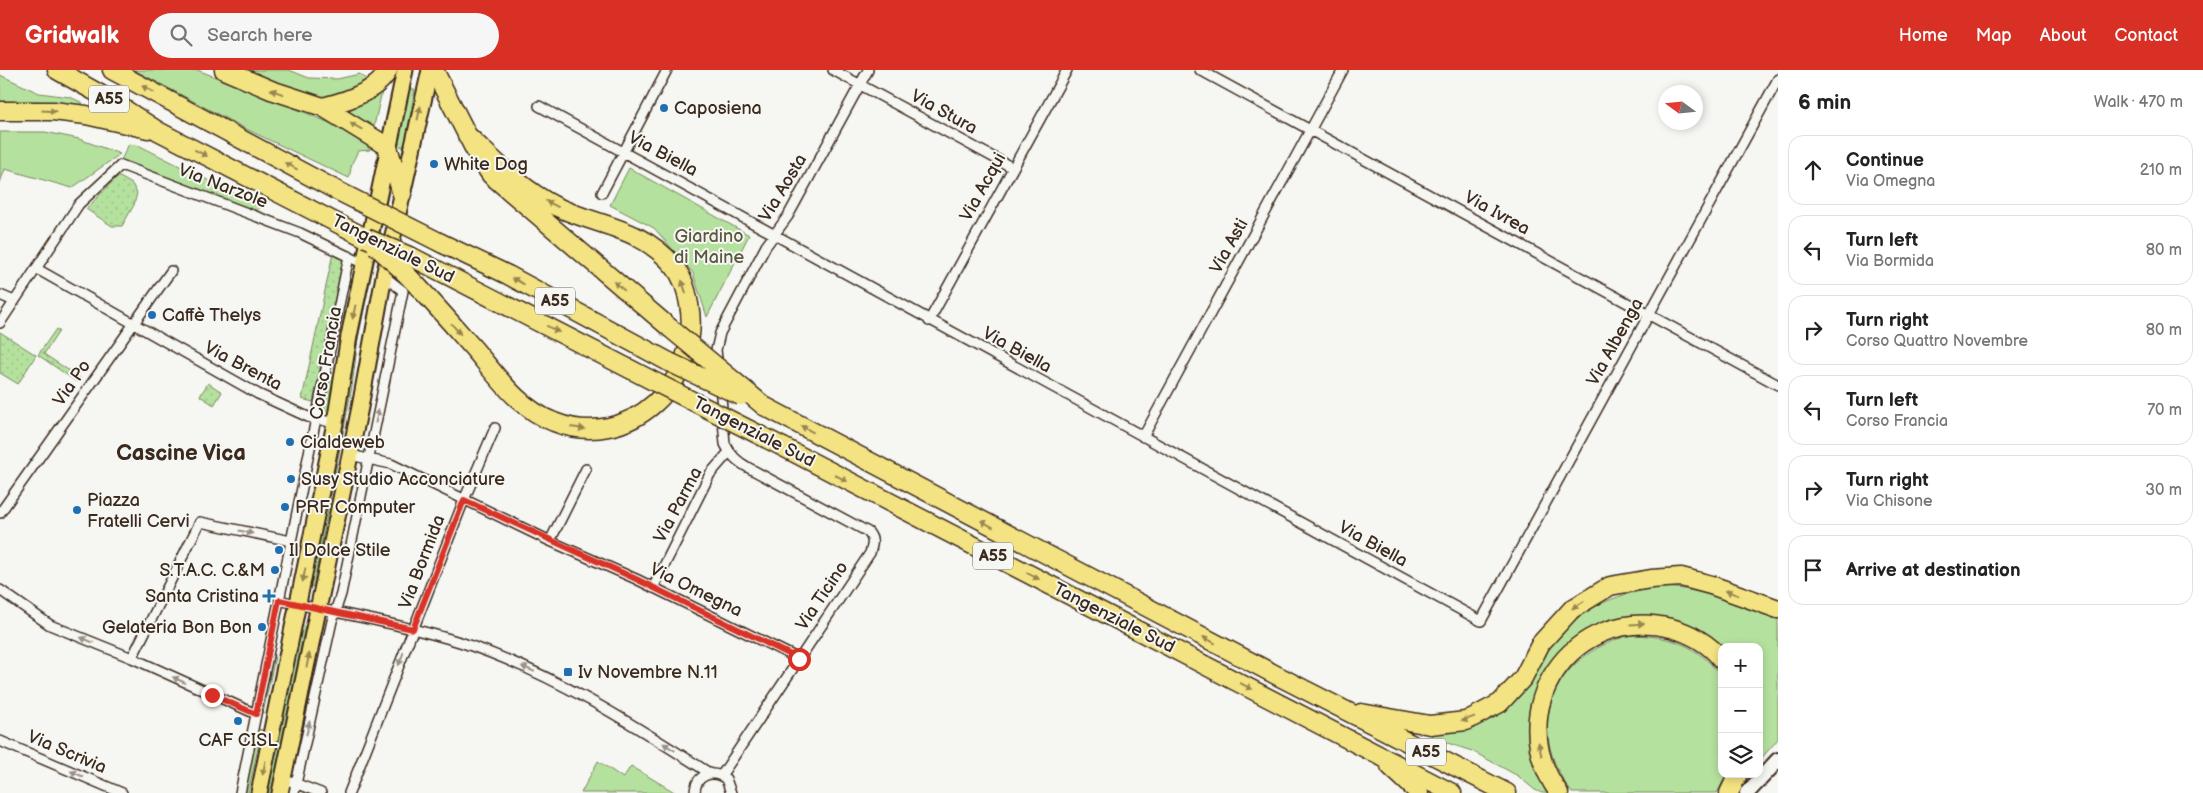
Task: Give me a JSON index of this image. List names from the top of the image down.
{
  "streets": {
    "highway": ["A55", "Tangenziale Sud"],
    "main road": ["Corso Francia"],
    "street": [
      "Via Stura",
      "Via Biella",
      "Via Narzole",
      "Via Acqui",
      "Via Aosta",
      "Via Ivrea",
      "Via Asti",
      "Via Albenga",
      "Via Brenta",
      "Via Po",
      "Via Parma",
      "Via Bormida",
      "Via Omegna",
      "Via Ticino",
      "Via Scrivia"
    ]
  },
  "crossings": [
    ["Via Stura", "Via Acqui"],
    ["Via Stura", "Via Aosta"],
    ["Via Biella", "Via Acqui"],
    ["Via Biella", "Via Aosta"],
    ["Via Biella", "Via Asti"],
    ["Via Biella", "Via Albenga"],
    ["Via Narzole", "Corso Francia"],
    ["Via Narzole", "Via Brenta"],
    ["Via Aosta", "Via Parma"],
    ["Via Aosta", "Via Ticino"],
    ["Via Ivrea", "Via Asti"],
    ["Via Ivrea", "Via Albenga"],
    ["Corso Francia", "Via Brenta"],
    ["Via Brenta", "Via Po"],
    ["Via Parma", "Via Omegna"],
    ["Via Parma", "Via Ticino"],
    ["Via Bormida", "Via Omegna"],
    ["Via Omegna", "Via Ticino"]
  ],
  "one_way": ["Via Scrivia"],
  "districts": ["Cascine Vica"],
  "parks": ["Giardino di Maine"],
  "places": {
    "other": [
      "Caposiena",
      "White Dog",
      "Caffè Thelys",
      "Cialdeweb",
      "Susy Studio Acconciature",
      "PRF Computer",
      "Piazza Fratelli Cervi",
      "Il Dolce Stile",
      "S.T.A.C. C.&M",
      "Gelateria Bon Bon",
      "CAF CISL"
    ],
    "health": ["Santa Cristina"],
    "transit": ["Iv Novembre N.11"]
  },
  "north": "left",
  "page": {
    "header": "Gridwalk",
    "search": "Search here",
    "nav": [
      "Home",
      "Map",
      "About",
      "Contact"
    ],
    "heading": ["6 min", "Walk · 470 m"],
    "list": [
      ["Continue", "Via Omegna", "210 m"],
      ["Turn left", "Via Bormida", "80 m"],
      ["Turn right", "Corso Quattro Novembre", "80 m"],
      ["Turn left", "Corso Francia", "70 m"],
      ["Turn right", "Via Chisone", "30 m"],
      "Arrive at destination"
    ],
    "map_buttons": ["+", "−"]
  }
}
